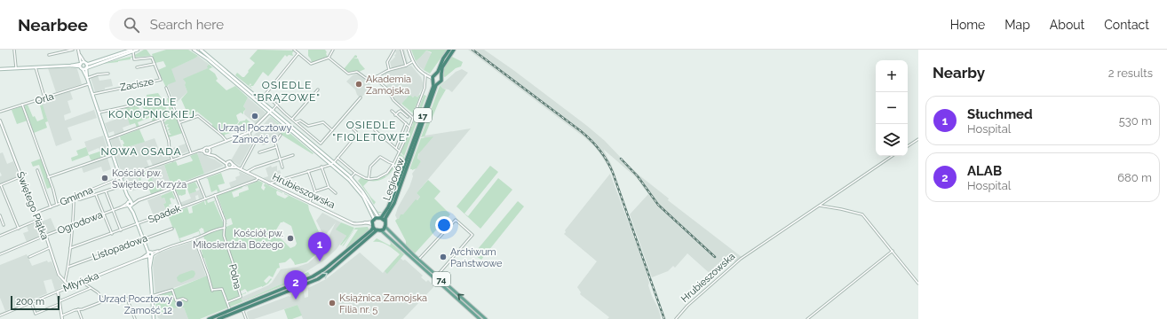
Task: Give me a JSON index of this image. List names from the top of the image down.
{
  "streets": {
    "highway": ["17", "Legionów"],
    "main road": ["74"],
    "street": [
      "Zacisze",
      "Orla",
      "Hrubieszowska",
      "Gminna",
      "Świętego Piątka",
      "Spadek",
      "Ogrodowa",
      "Listopadowa",
      "Polna",
      "Młyńska"
    ]
  },
  "crossings": [
    ["17", "Legionów"],
    ["17", "Hrubieszowska"],
    ["17", "74"],
    ["Legionów", "Hrubieszowska"],
    ["Hrubieszowska", "Spadek"],
    ["Hrubieszowska", "Ogrodowa"],
    ["Gminna", "Świętego Piątka"],
    ["Świętego Piątka", "Ogrodowa"],
    ["Świętego Piątka", "Młyńska"],
    ["Spadek", "Polna"],
    ["Polna", "Młyńska"]
  ],
  "districts": [
    "OSIEDLE \"BRĄZOWE\"",
    "OSIEDLE KONOPNICKIEJ",
    "OSIEDLE \"FIOLETOWE\"",
    "NOWA OSADA"
  ],
  "places": [
    "Akademia Zamojska",
    "Urząd Pocztowy Zamość 6",
    "Kościół pw. Świętego Krzyża",
    "Kościół pw. Miłosierdzia Bożego",
    "Archiwum Państwowe",
    "Książnica Zamojska Filia nr. 5",
    "Urząd Pocztowy Zamość 12"
  ],
  "scale_bar": "200 m",
  "page": {
    "header": "Nearbee",
    "search": "Search here",
    "nav": [
      "Home",
      "Map",
      "About",
      "Contact"
    ],
    "heading": ["Nearby", "2 results"],
    "map_buttons": ["+", "−"],
    "list": [
      {
        "mark": "1",
        "name": "Słuchmed",
        "note": "Hospital",
        "value": "530 m"
      },
      {
        "mark": "2",
        "name": "ALAB",
        "note": "Hospital",
        "value": "680 m"
      }
    ],
    "pins": ["1", "2"],
    "scale": "200 m"
  }
}
